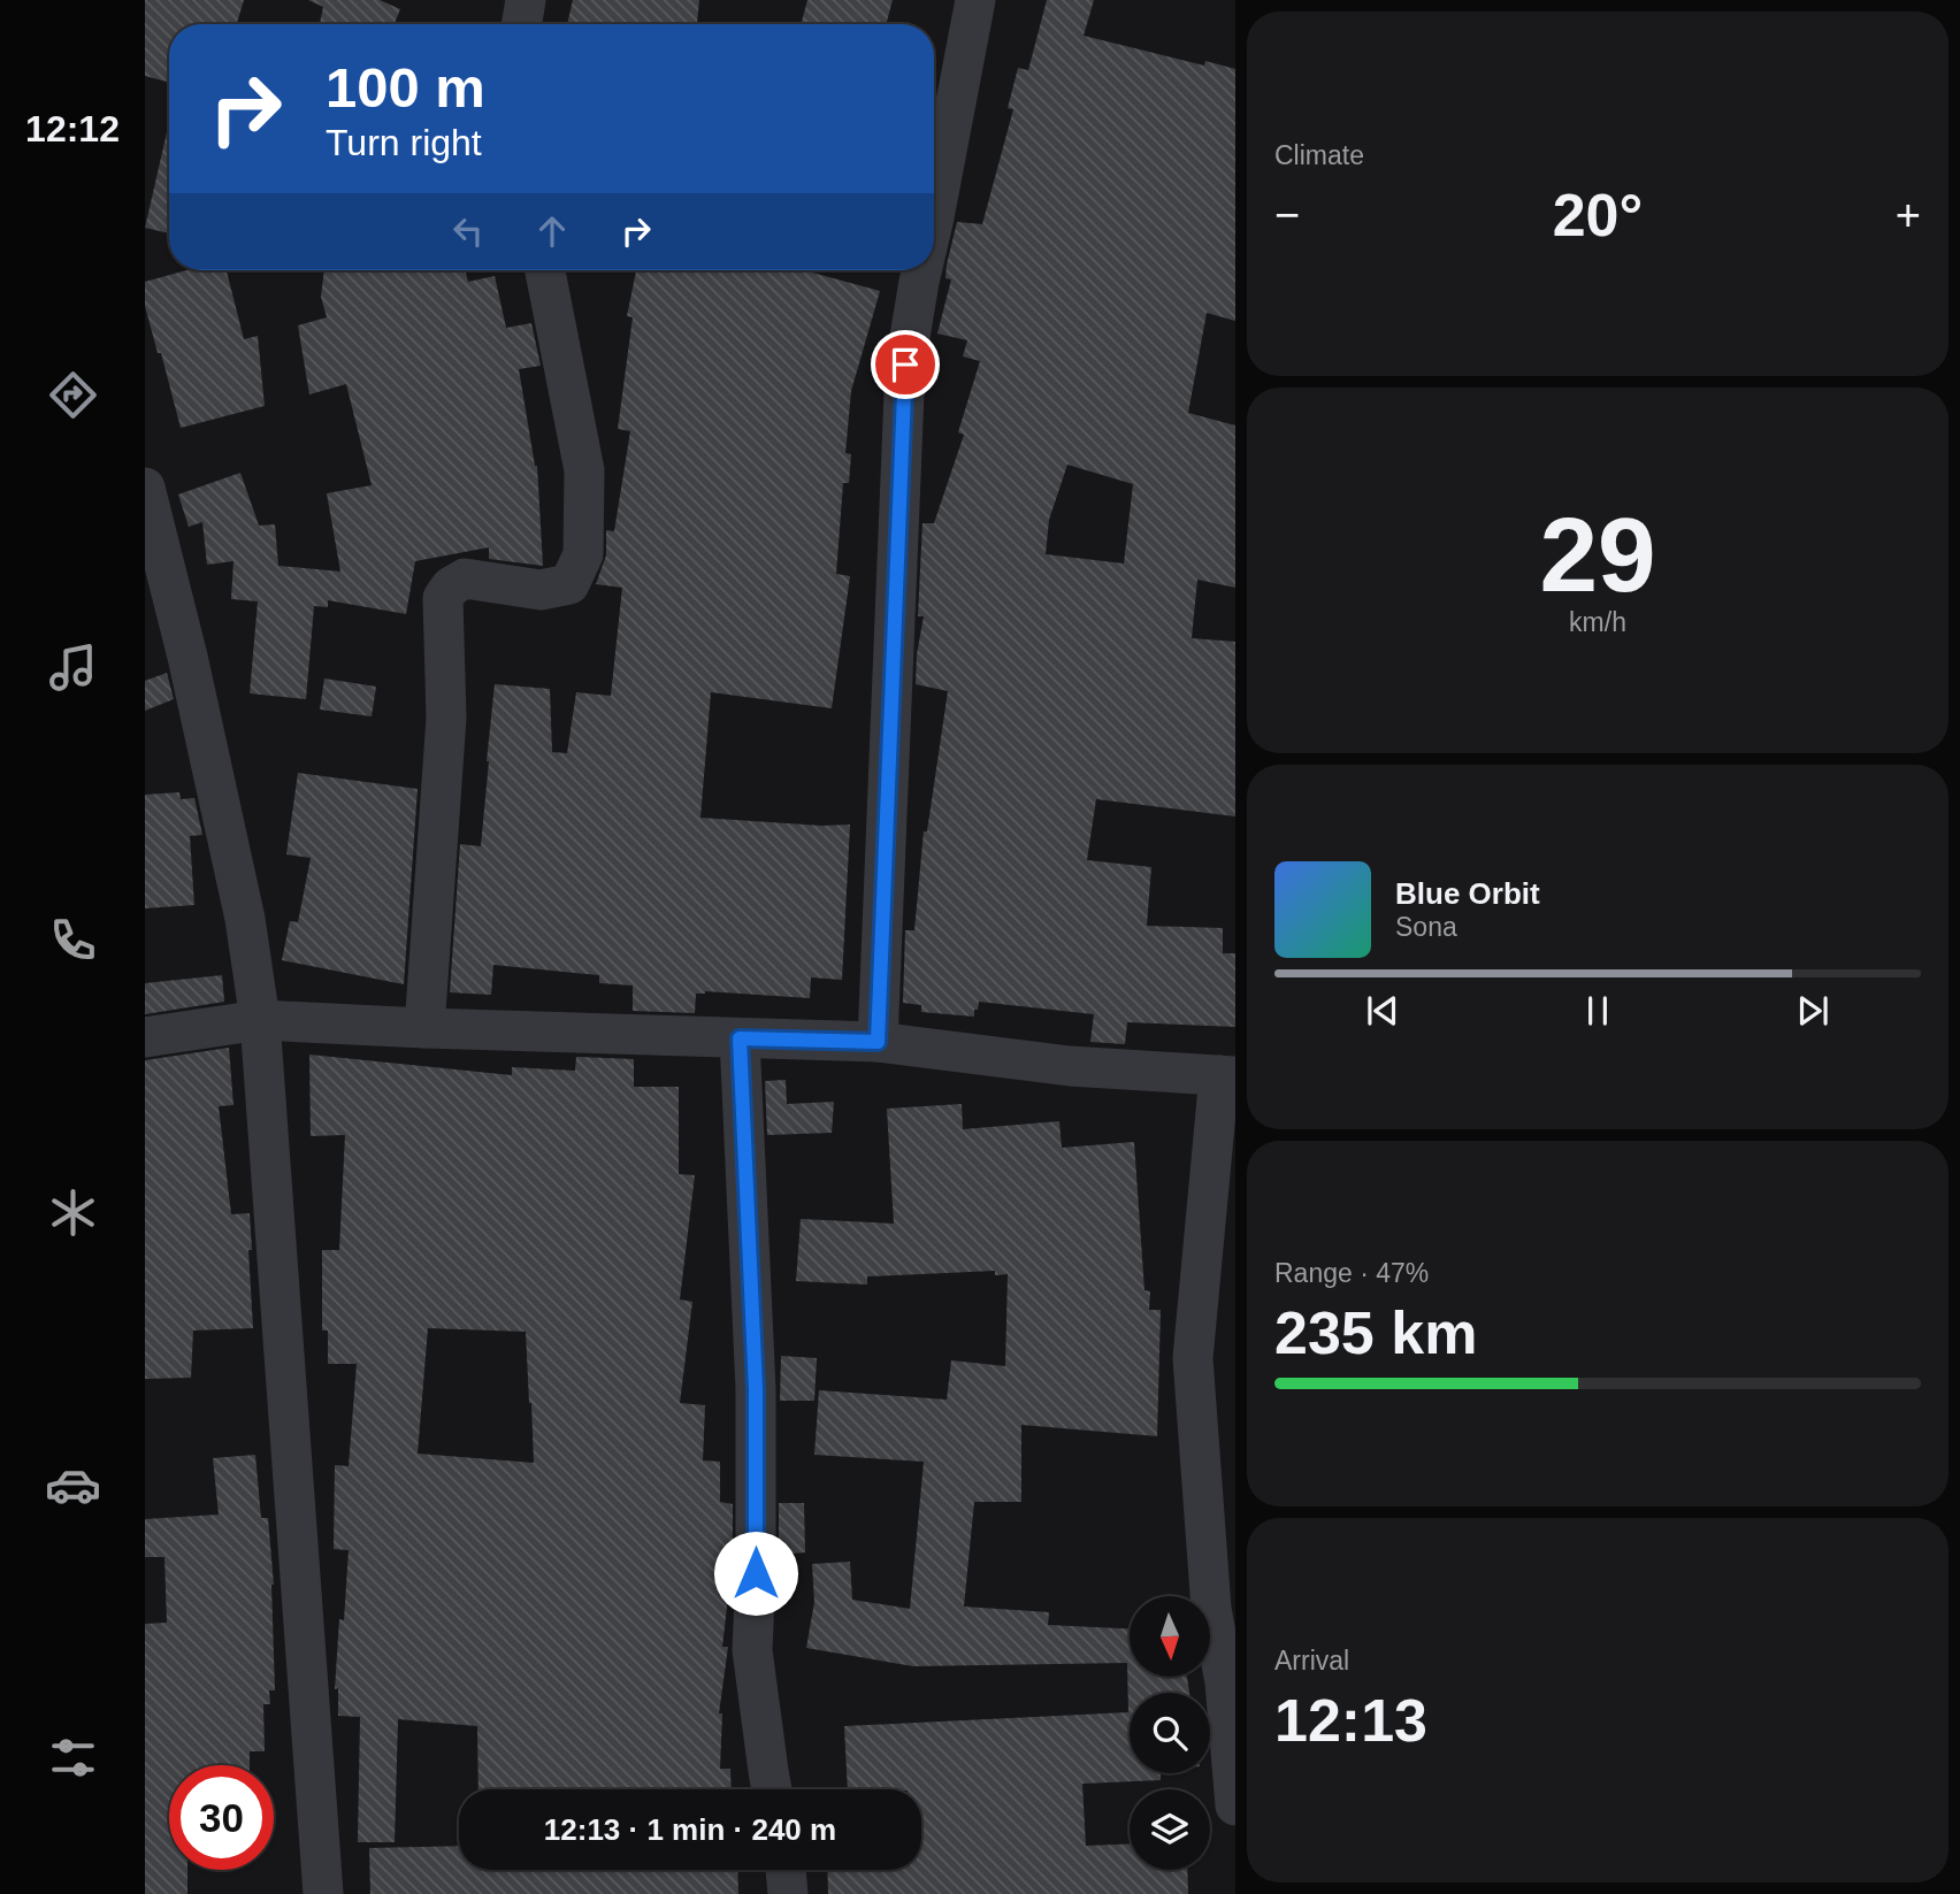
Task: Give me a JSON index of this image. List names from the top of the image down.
{
  "north": "bottom",
  "page": {
    "tabs": "12:12",
    "tile": [
      "Climate",
      ["29", "km/h"],
      ["Range · 47%", "235 km"],
      ["Arrival", "12:13"]
    ],
    "turn": ["100 m", "Turn right"],
    "heat": ["−", "20°", "+"],
    "song": ["Blue Orbit", "Sona"],
    "limit": "30",
    "trip": "12:13 · 1 min · 240 m"
  }
}
